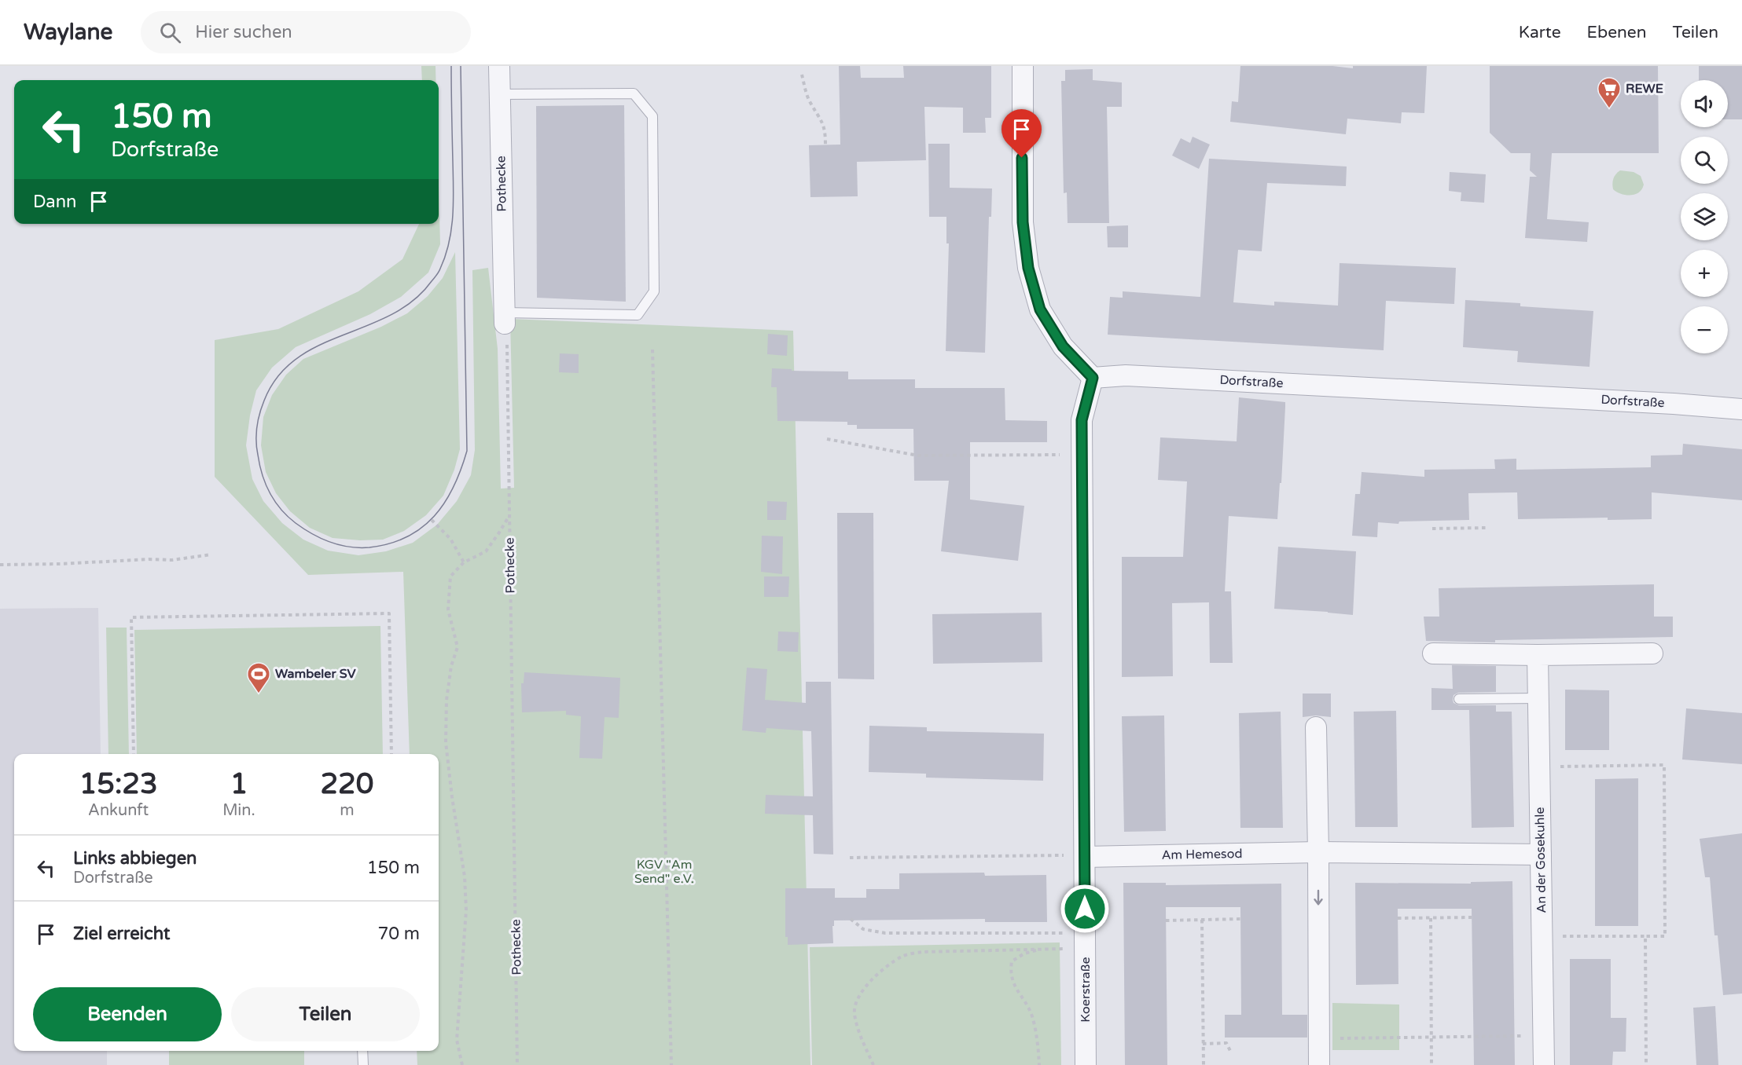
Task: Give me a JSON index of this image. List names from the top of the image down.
{
  "streets": {
    "street": [
      "Pothecke",
      "Dorfstraße",
      "Am Hemesod",
      "An der Gosekuhle",
      "Koerstraße"
    ]
  },
  "crossings": [
    ["Dorfstraße", "Koerstraße"],
    ["Am Hemesod", "An der Gosekuhle"],
    ["Am Hemesod", "Koerstraße"]
  ],
  "parks": ["KGV \"Am Send\" e.V."],
  "places": {
    "supermarket": ["REWE"],
    "sports": ["Wambeler SV"]
  },
  "page": {
    "header": "Waylane",
    "search": "Hier suchen",
    "nav": ["Karte", "Ebenen", "Teilen"],
    "map_buttons": ["+", "−"],
    "turn": ["150 m", "Dorfstraße"],
    "then": "Dann",
    "eta": [
      "15:23",
      "Ankunft",
      "1",
      "Min.",
      "220",
      "m"
    ],
    "list": [
      {
        "name": "Links abbiegen",
        "note": "Dorfstraße",
        "value": "150 m"
      },
      {
        "name": "Ziel erreicht",
        "value": "70 m"
      }
    ],
    "buttons": ["Beenden", "Teilen"]
  }
}
